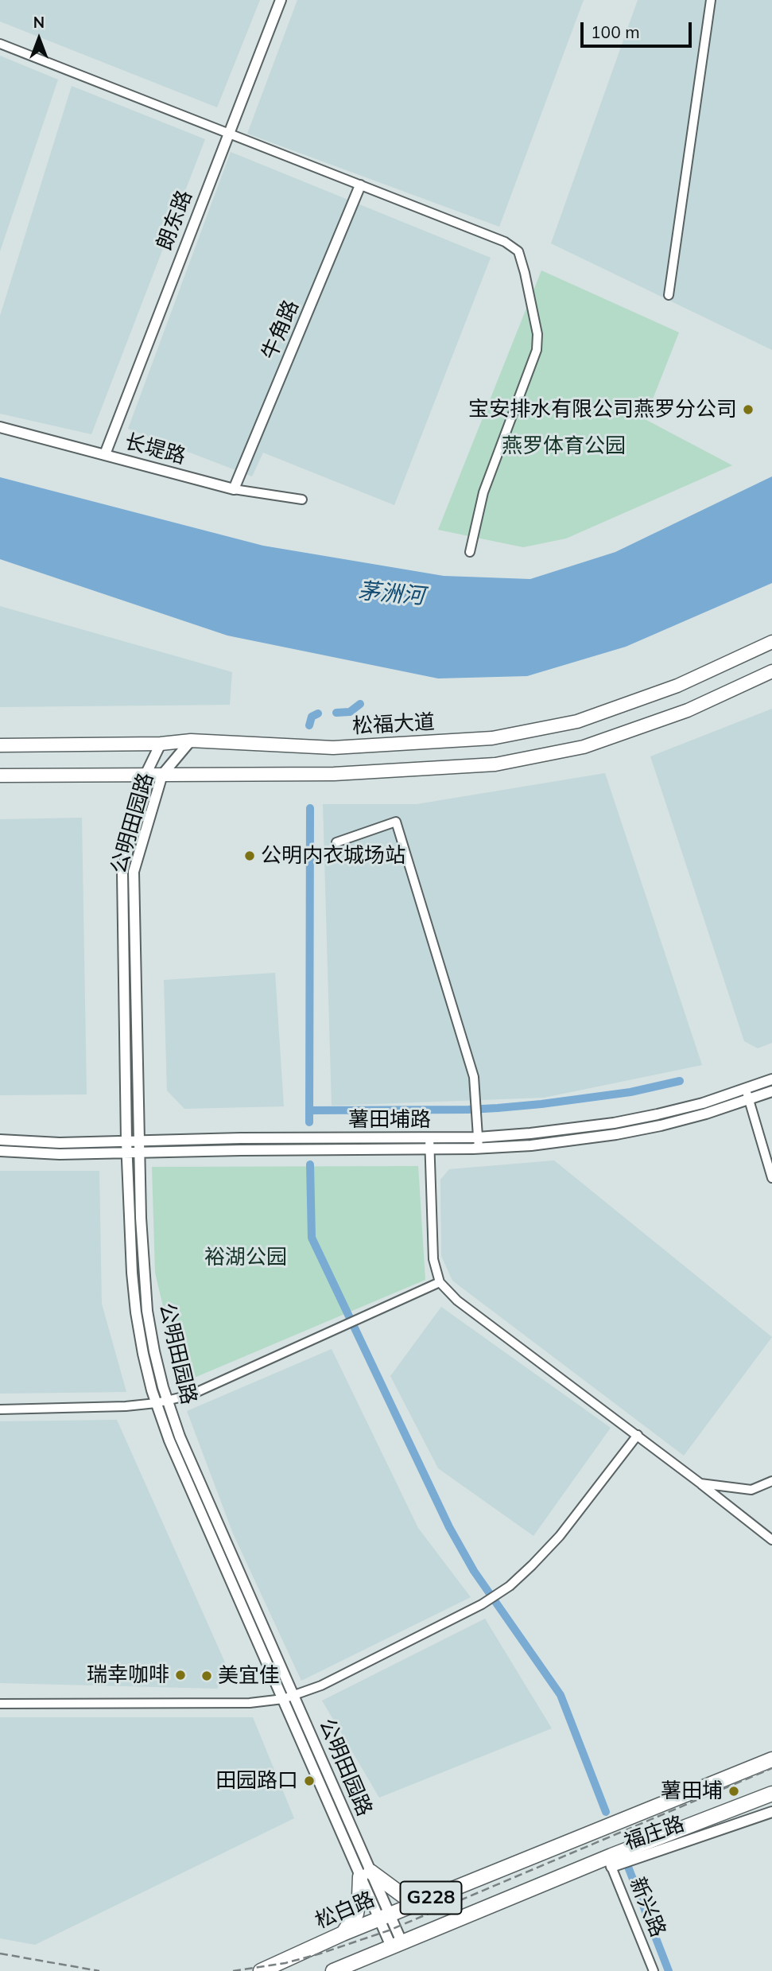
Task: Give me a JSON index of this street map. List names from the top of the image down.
{
  "streets": {
    "highway": ["G228", "松白路"],
    "main road": ["松福大道"],
    "street": [
      "朗东路",
      "牛角路",
      "长堤路",
      "公明田园路",
      "薯田埔路",
      "福庄路",
      "新兴路"
    ]
  },
  "crossings": [
    ["朗东路", "长堤路"],
    ["牛角路", "长堤路"],
    ["松福大道", "公明田园路"],
    ["公明田园路", "薯田埔路"],
    ["公明田园路", "G228"],
    ["公明田园路", "松白路"],
    ["福庄路", "G228"],
    ["福庄路", "新兴路"],
    ["G228", "新兴路"]
  ],
  "water": ["茅洲河"],
  "parks": ["燕罗体育公园", "裕湖公园"],
  "places": [
    "宝安排水有限公司燕罗分公司",
    "公明内衣城场站",
    "瑞幸咖啡",
    "美宜佳",
    "田园路口",
    "薯田埔"
  ],
  "scale_bar": "100 m",
  "north": "top"
}
